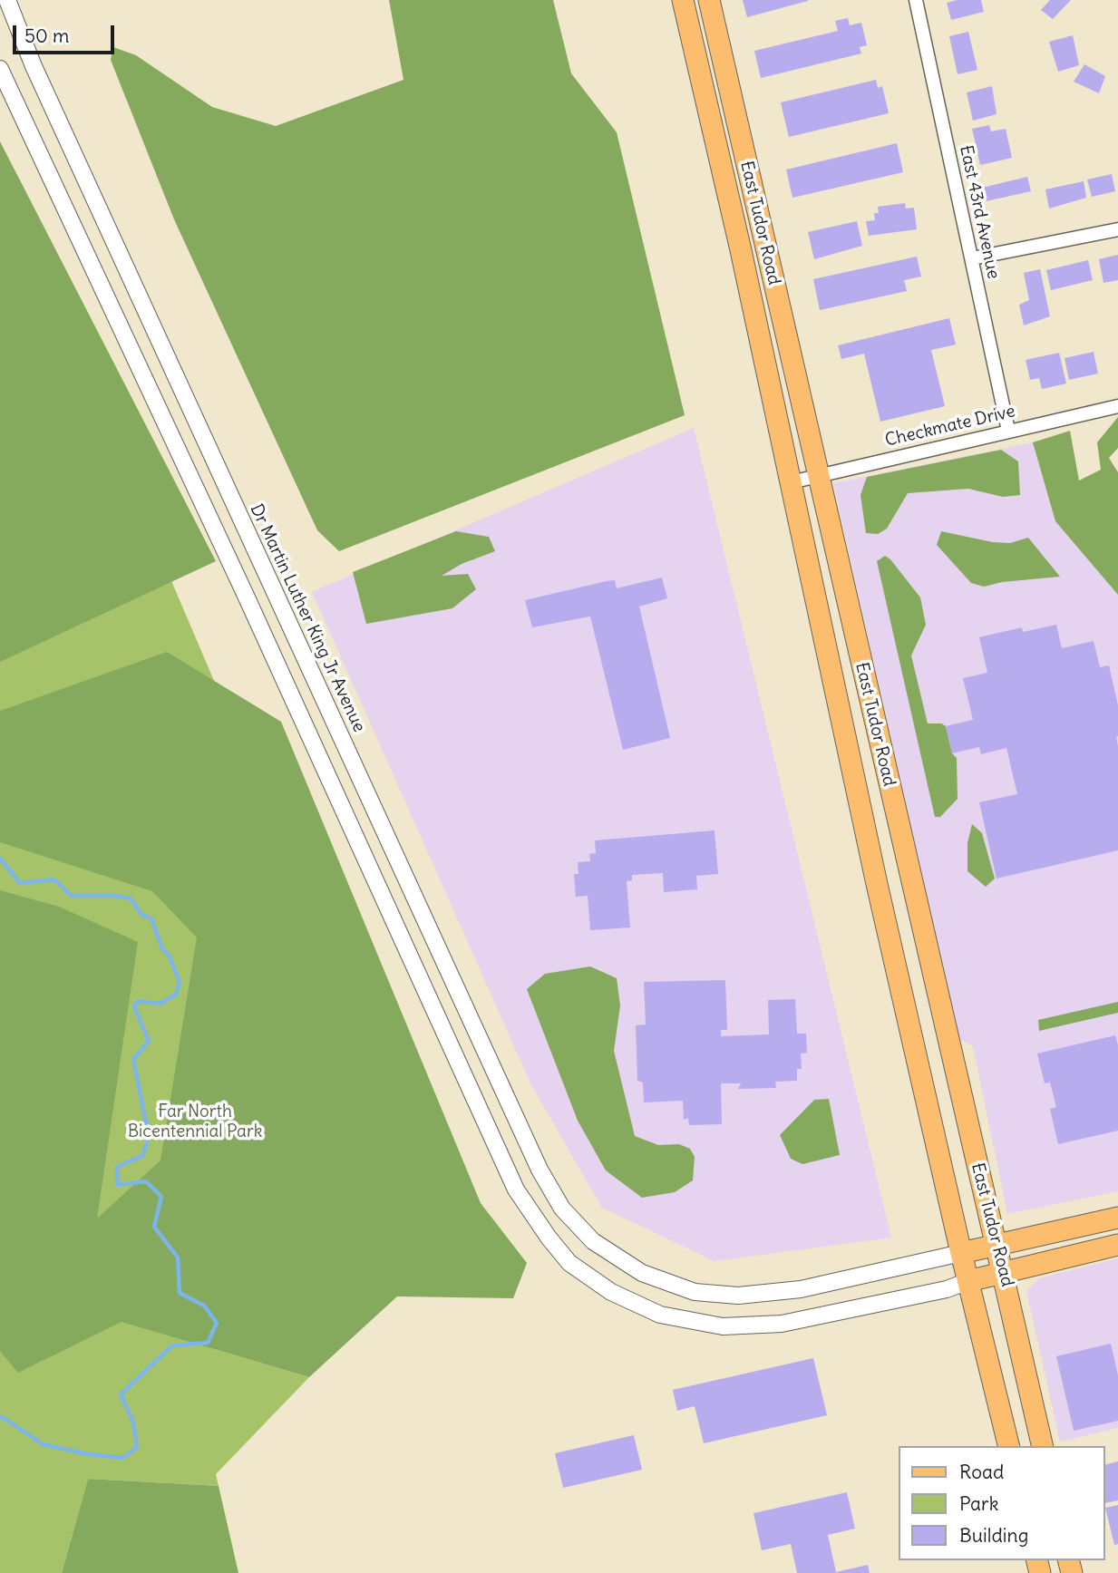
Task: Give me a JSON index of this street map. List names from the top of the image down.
{
  "streets": {
    "main road": ["East Tudor Road"],
    "street": ["East 43rd Avenue", "Checkmate Drive", "Dr Martin Luther King Jr Avenue"]
  },
  "crossings": [
    ["East 43rd Avenue", "Checkmate Drive"],
    ["East Tudor Road", "Checkmate Drive"],
    ["East Tudor Road", "Dr Martin Luther King Jr Avenue"]
  ],
  "parks": ["Far North Bicentennial Park"],
  "legend": ["Road", "Park", "Building"],
  "scale_bar": "50 m"
}
